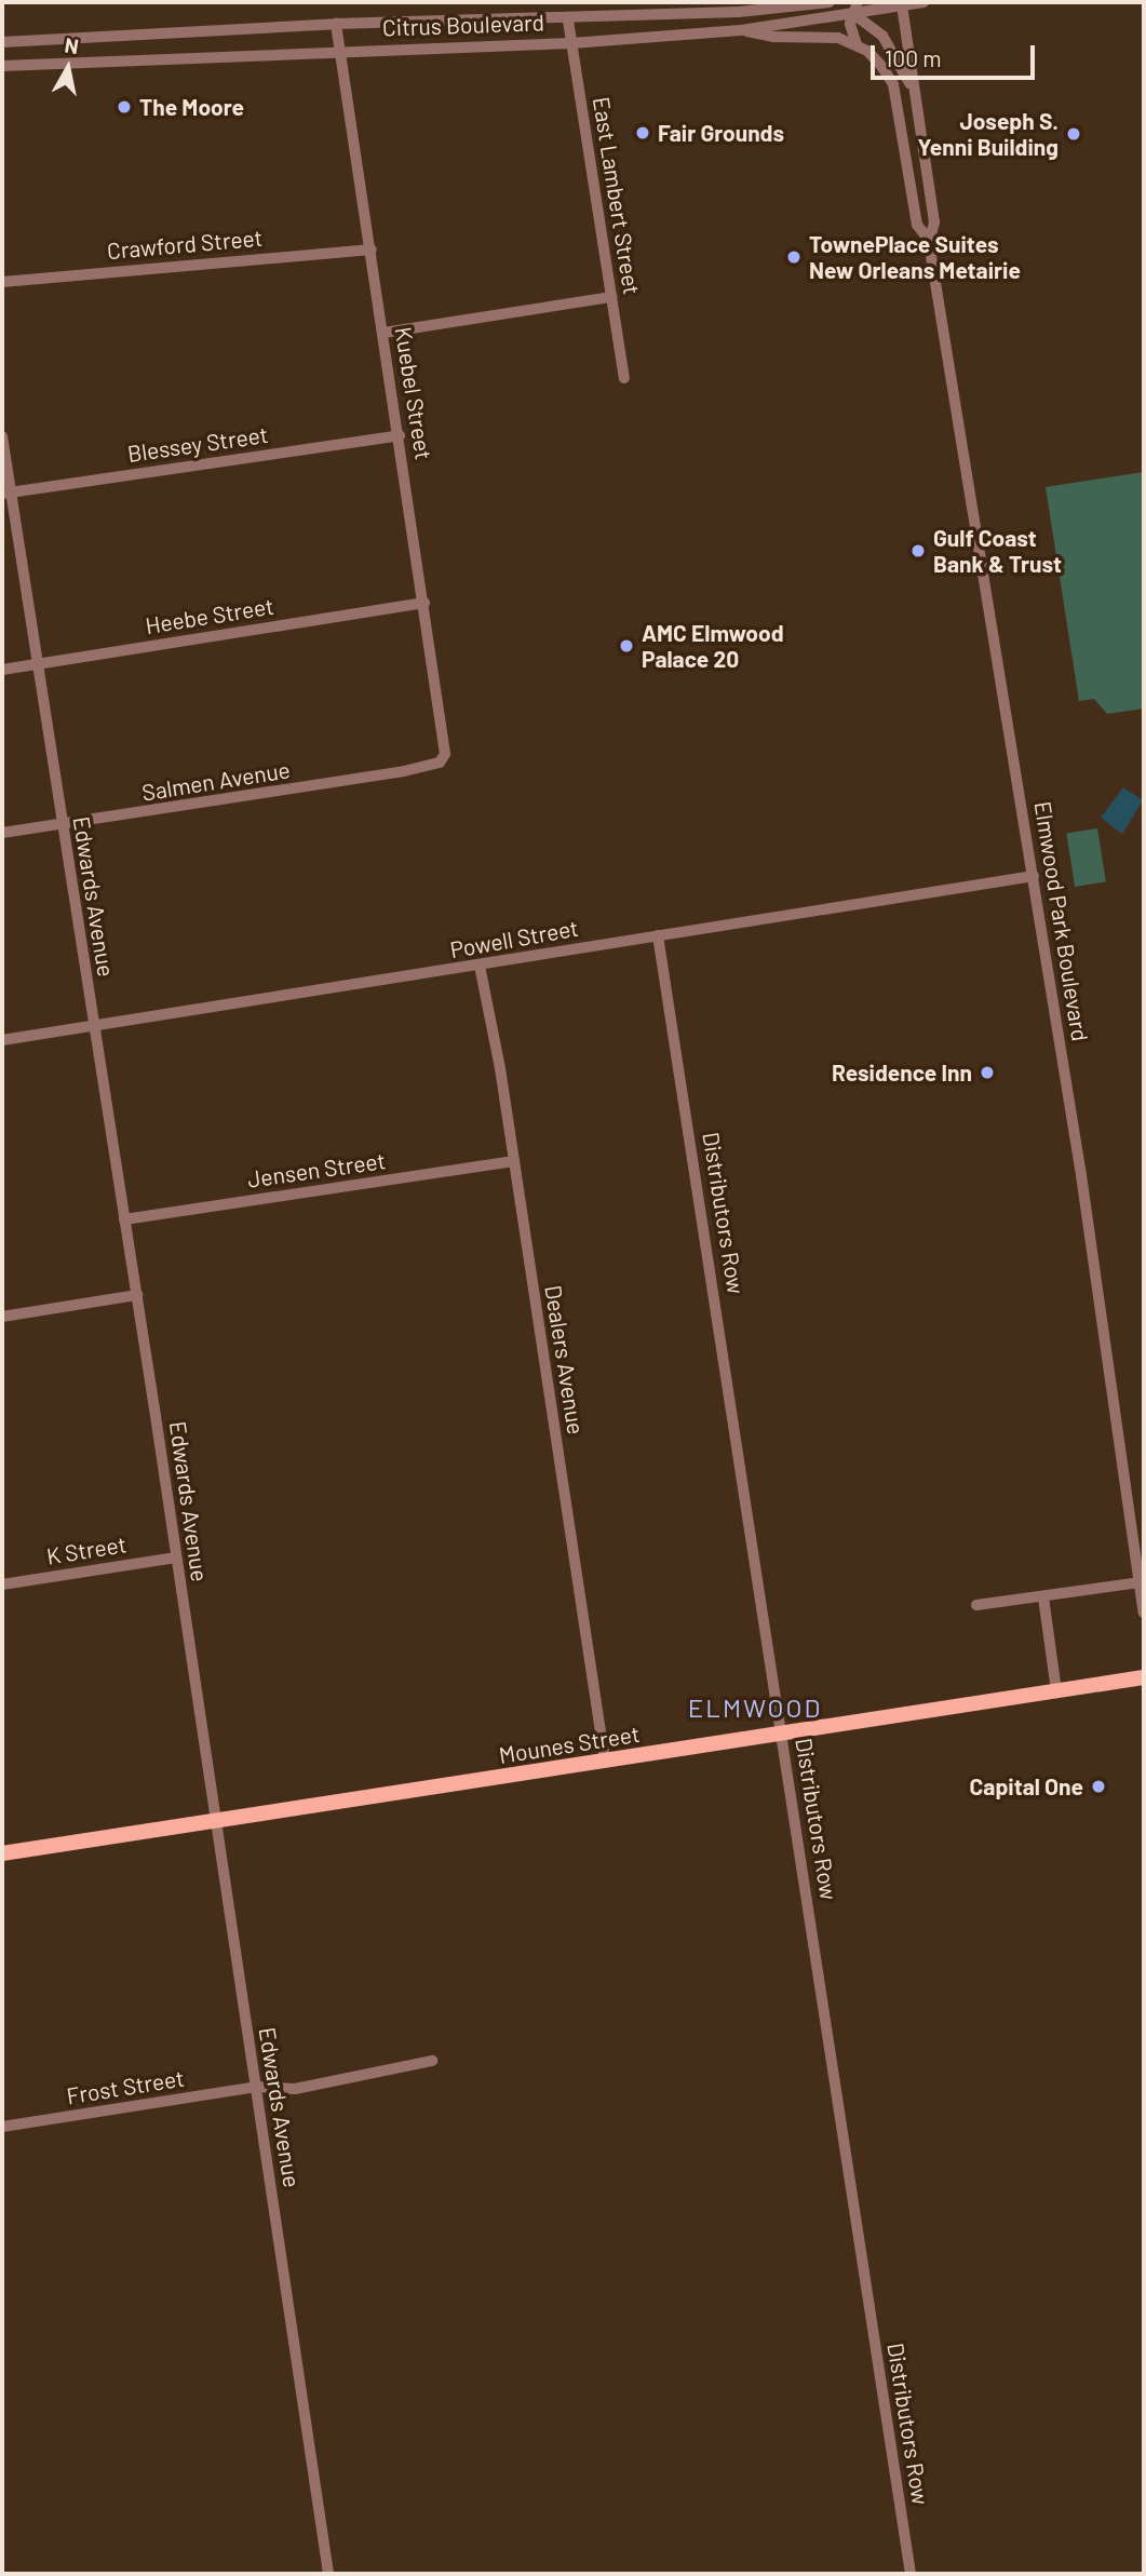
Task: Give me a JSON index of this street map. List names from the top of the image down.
{
  "streets": {
    "main road": ["Mounes Street"],
    "street": [
      "Citrus Boulevard",
      "East Lambert Street",
      "Crawford Street",
      "Kuebel Street",
      "Blessey Street",
      "Heebe Street",
      "Salmen Avenue",
      "Edwards Avenue",
      "Elmwood Park Boulevard",
      "Powell Street",
      "Jensen Street",
      "Distributors Row",
      "Dealers Avenue",
      "K Street",
      "Frost Street"
    ]
  },
  "crossings": [
    ["Citrus Boulevard", "East Lambert Street"],
    ["Citrus Boulevard", "Kuebel Street"],
    ["Citrus Boulevard", "Elmwood Park Boulevard"],
    ["Crawford Street", "Kuebel Street"],
    ["Kuebel Street", "Blessey Street"],
    ["Kuebel Street", "Heebe Street"],
    ["Kuebel Street", "Salmen Avenue"],
    ["Blessey Street", "Edwards Avenue"],
    ["Heebe Street", "Edwards Avenue"],
    ["Salmen Avenue", "Edwards Avenue"],
    ["Edwards Avenue", "Powell Street"],
    ["Edwards Avenue", "Jensen Street"],
    ["Edwards Avenue", "K Street"],
    ["Edwards Avenue", "Mounes Street"],
    ["Edwards Avenue", "Frost Street"],
    ["Elmwood Park Boulevard", "Powell Street"],
    ["Powell Street", "Distributors Row"],
    ["Powell Street", "Dealers Avenue"],
    ["Jensen Street", "Dealers Avenue"],
    ["Distributors Row", "Mounes Street"],
    ["Dealers Avenue", "Mounes Street"]
  ],
  "districts": ["ELMWOOD"],
  "places": [
    "The Moore",
    "Fair Grounds",
    "Joseph S. Yenni Building",
    "TownePlace Suites New Orleans Metairie",
    "Gulf Coast Bank & Trust",
    "AMC Elmwood Palace 20",
    "Residence Inn",
    "Capital One"
  ],
  "scale_bar": "100 m",
  "north": "top"
}
